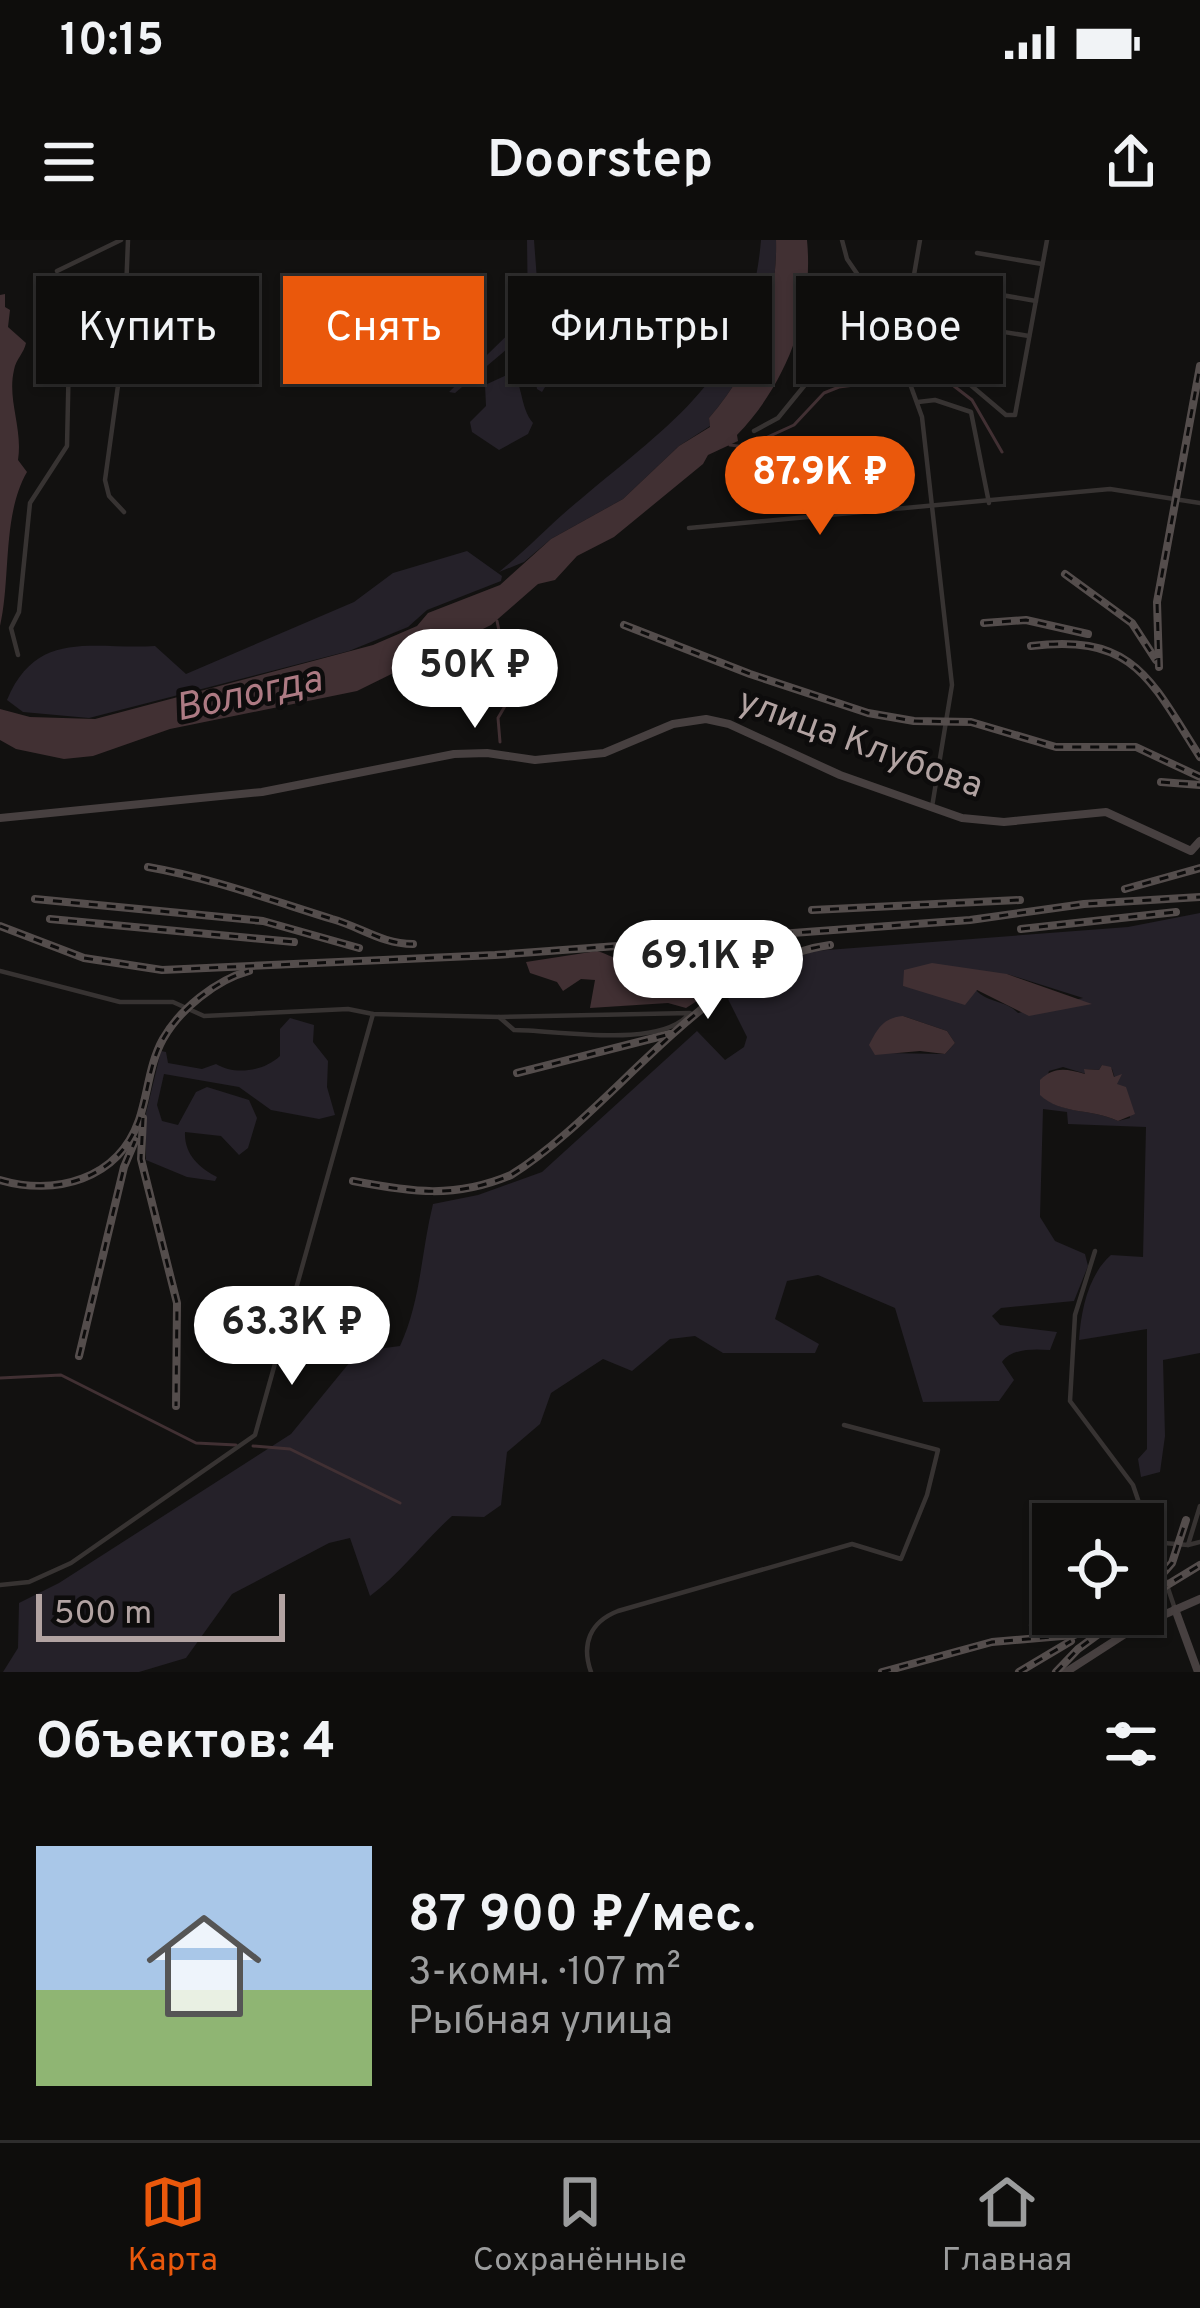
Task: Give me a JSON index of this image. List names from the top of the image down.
{
  "streets": {
    "main road": ["улица Клубова"]
  },
  "water": ["Вологда"],
  "scale_bar": "500 m",
  "page": {
    "status": "10:15",
    "header": "Doorstep",
    "chip": [
      "Купить",
      "Снять",
      "Фильтры",
      "Новое"
    ],
    "price": [
      "87.9K ₽",
      "50K ₽",
      "69.1K ₽",
      "63.3K ₽"
    ],
    "scale": "500 m",
    "heading": "Объектов: 4",
    "list": [
      {
        "name": "87 900 ₽/мес.",
        "note": "3-комн. · 107 m² · Рыбная улица"
      }
    ],
    "tabs": ["Карта", "Сохранённые", "Главная"]
  }
}
